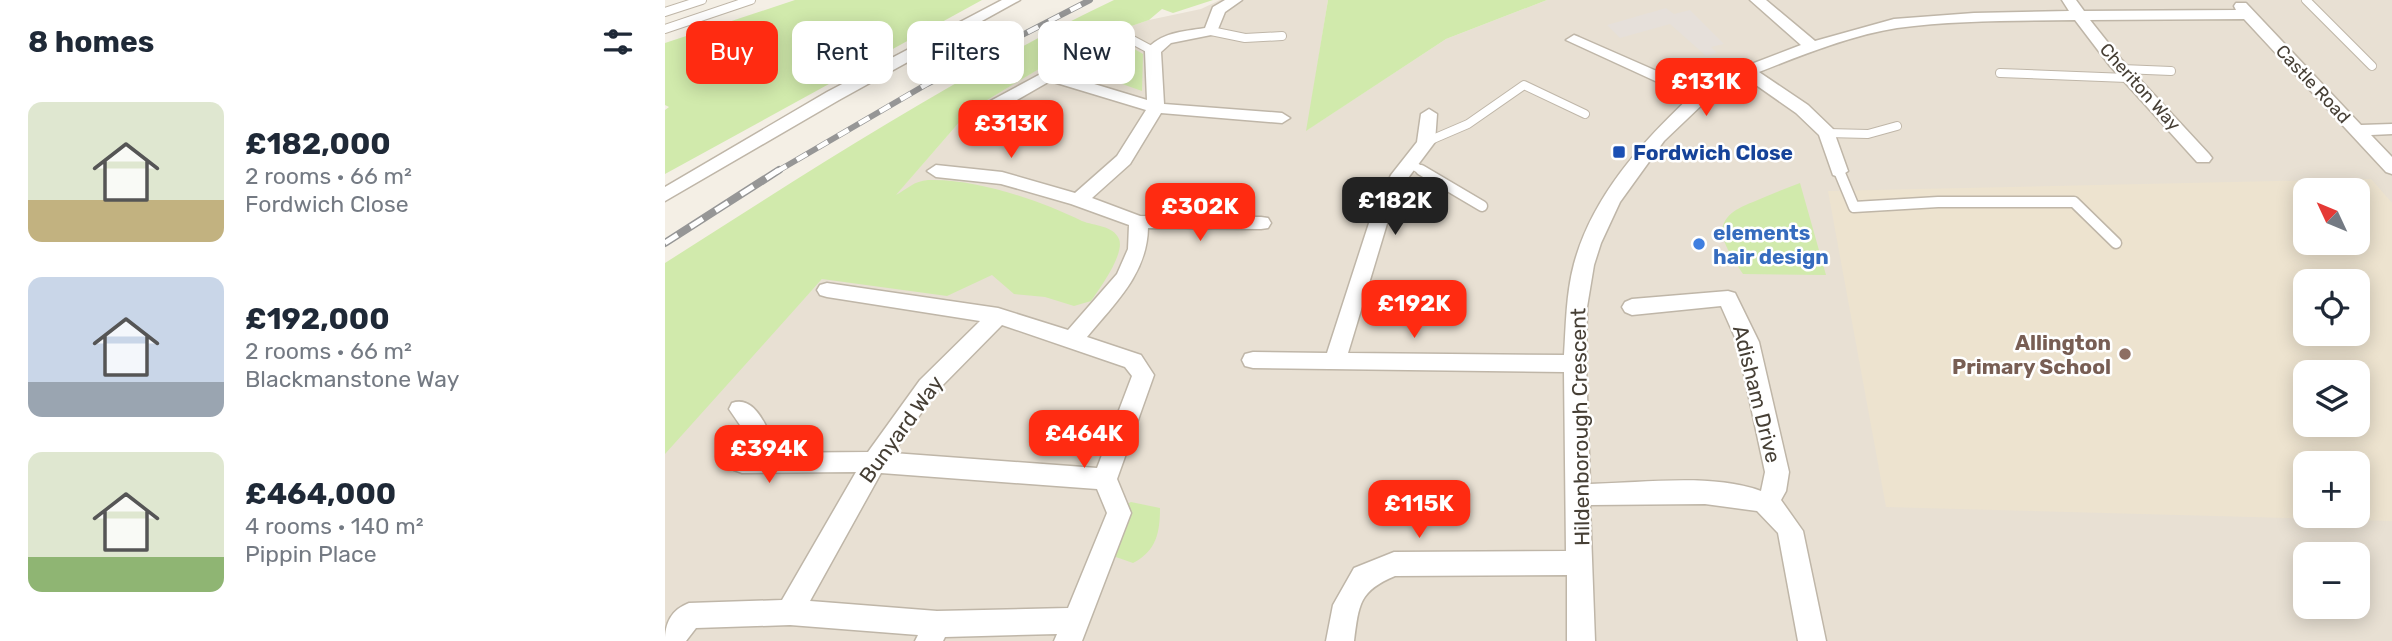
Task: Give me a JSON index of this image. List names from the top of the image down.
{
  "streets": {
    "street": [
      "Castle Road",
      "Cheriton Way",
      "Adisham Drive",
      "Hildenborough Crescent",
      "Bunyard Way"
    ]
  },
  "crossings": [
    ["Castle Road", "Hildenborough Crescent"],
    ["Cheriton Way", "Hildenborough Crescent"]
  ],
  "places": {
    "transit": ["Fordwich Close"],
    "other": ["elements hair design", "Allington Primary School"]
  },
  "north": "top left",
  "page": {
    "heading": "8 homes",
    "chip": [
      "Buy",
      "Rent",
      "Filters",
      "New"
    ],
    "price": [
      "£131K",
      "£313K",
      "£182K",
      "£302K",
      "£192K",
      "£464K",
      "£394K",
      "£115K"
    ],
    "list": [
      {
        "name": "£182,000",
        "note": "2 rooms · 66 m² · Fordwich Close"
      },
      {
        "name": "£192,000",
        "note": "2 rooms · 66 m² · Blackmanstone Way"
      },
      {
        "name": "£464,000",
        "note": "4 rooms · 140 m² · Pippin Place"
      }
    ],
    "map_buttons": ["+", "−"]
  }
}
